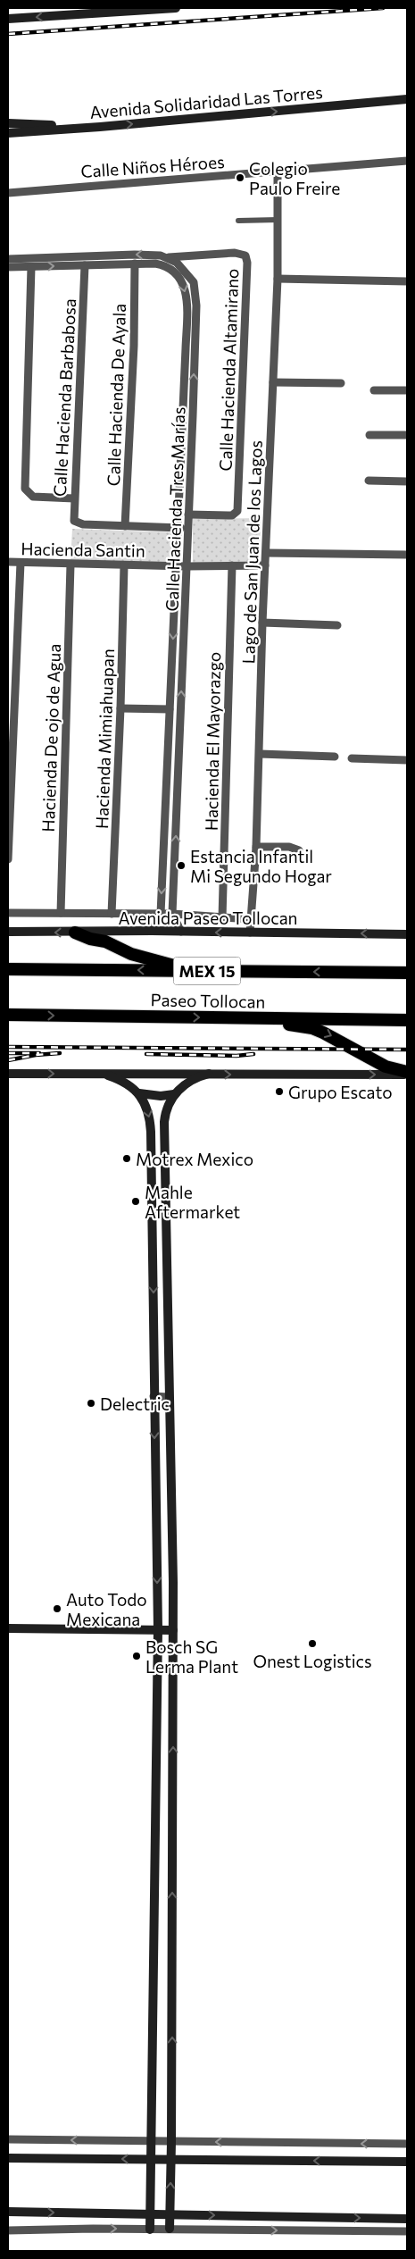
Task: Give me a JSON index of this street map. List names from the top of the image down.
{
  "streets": {
    "highway": ["MEX 15", "Paseo Tollocan"],
    "main road": ["Avenida Solidaridad Las Torres", "Avenida Paseo Tollocan"],
    "street": [
      "Calle Niños Héroes",
      "Calle Hacienda Altamirano",
      "Calle Hacienda De Ayala",
      "Calle Hacienda Barbabosa",
      "Calle Hacienda Tres Marías",
      "Hacienda Santin",
      "Lago de San Juan de los Lagos",
      "Hacienda De ojo de Agua",
      "Hacienda Mimiahuapan",
      "Hacienda El Mayorazgo"
    ]
  },
  "crossings": [
    ["Calle Niños Héroes", "Lago de San Juan de los Lagos"],
    ["Calle Hacienda Altamirano", "Calle Hacienda Tres Marías"],
    ["Calle Hacienda De Ayala", "Calle Hacienda Barbabosa"],
    ["Calle Hacienda De Ayala", "Calle Hacienda Tres Marías"],
    ["Calle Hacienda Barbabosa", "Calle Hacienda Tres Marías"],
    ["Calle Hacienda Tres Marías", "Hacienda Santin"],
    ["Calle Hacienda Tres Marías", "Avenida Paseo Tollocan"],
    ["Hacienda Santin", "Lago de San Juan de los Lagos"],
    ["Hacienda Santin", "Hacienda De ojo de Agua"],
    ["Hacienda Santin", "Hacienda Mimiahuapan"],
    ["Hacienda Santin", "Hacienda El Mayorazgo"],
    ["Lago de San Juan de los Lagos", "Avenida Paseo Tollocan"]
  ],
  "one_way": ["Avenida Solidaridad Las Torres", "Avenida Paseo Tollocan"],
  "places": [
    "Colegio Paulo Freire",
    "Estancia Infantil Mi Segundo Hogar",
    "Grupo Escato",
    "Motrex Mexico",
    "Mahle Aftermarket",
    "Delectric",
    "Auto Todo Mexicana",
    "Onest Logistics",
    "Bosch SG Lerma Plant"
  ]
}
